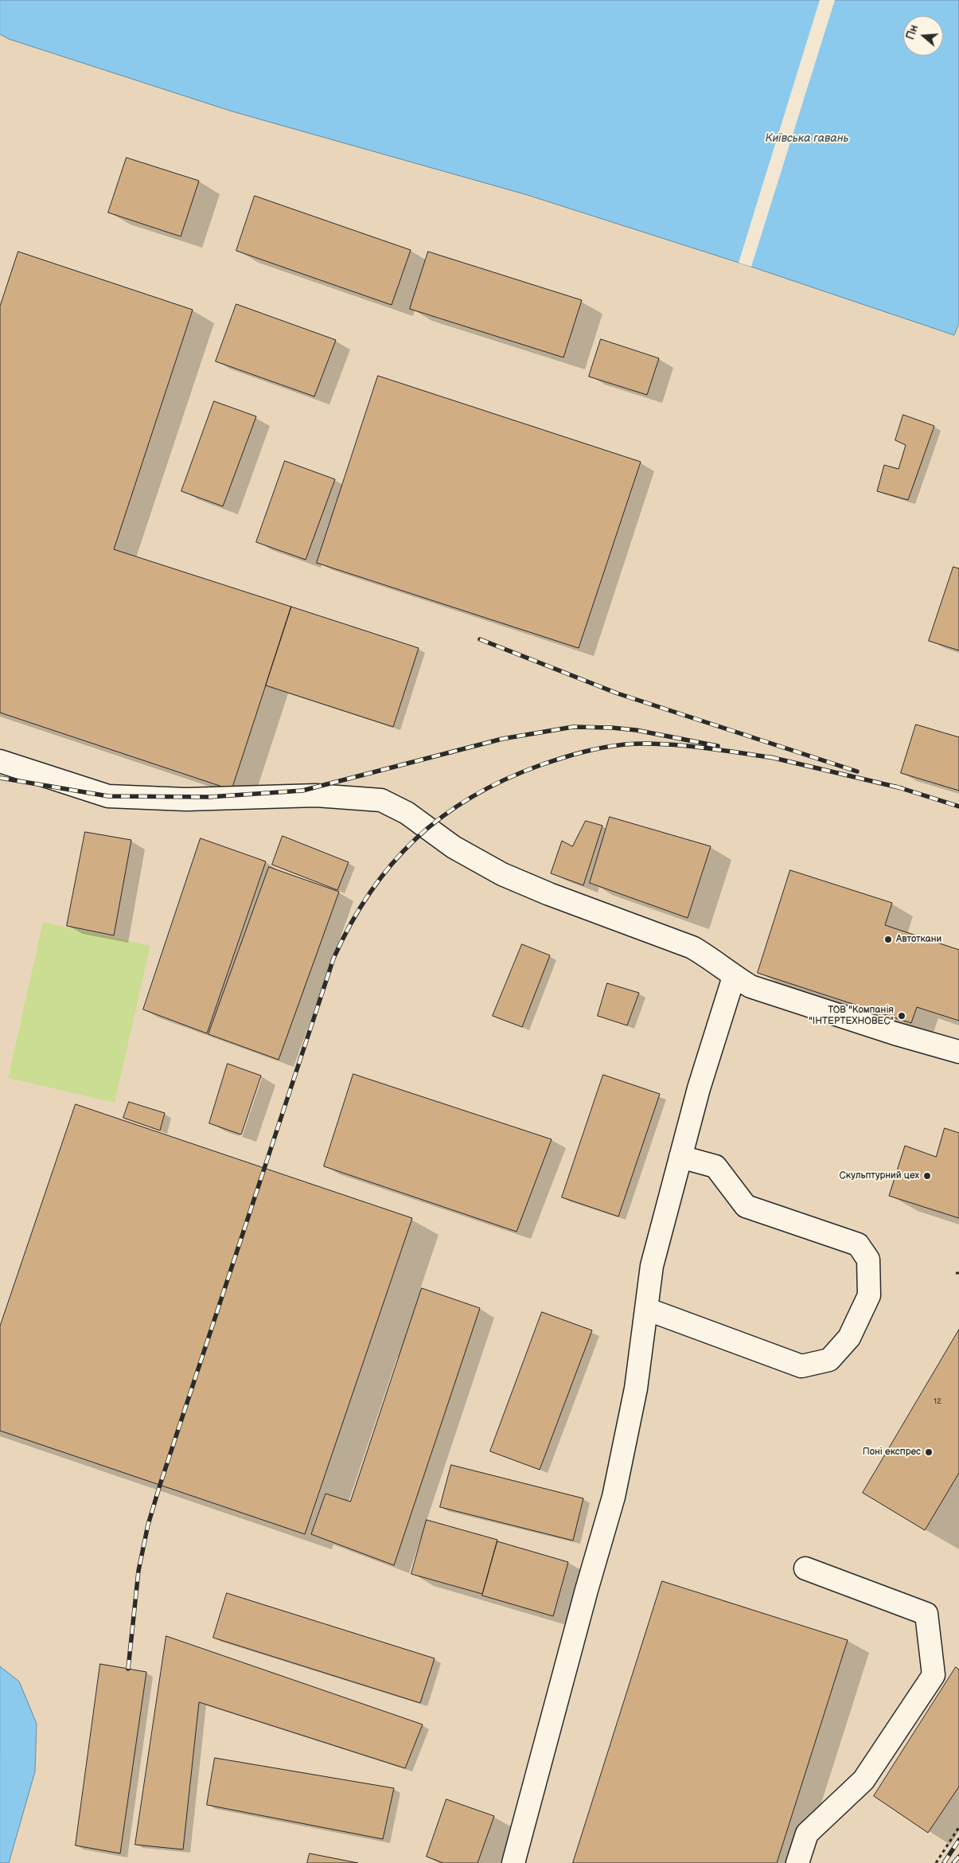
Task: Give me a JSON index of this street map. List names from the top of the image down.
{
  "water": ["Київська гавань"],
  "places": [
    "Автоткани",
    "ТОВ \"Компанія \"ІНТЕРТЕХНОВЕС\"",
    "Скульптурний цех",
    "Поні експрес"
  ],
  "house_numbers": ["12"],
  "north": "left"
}
